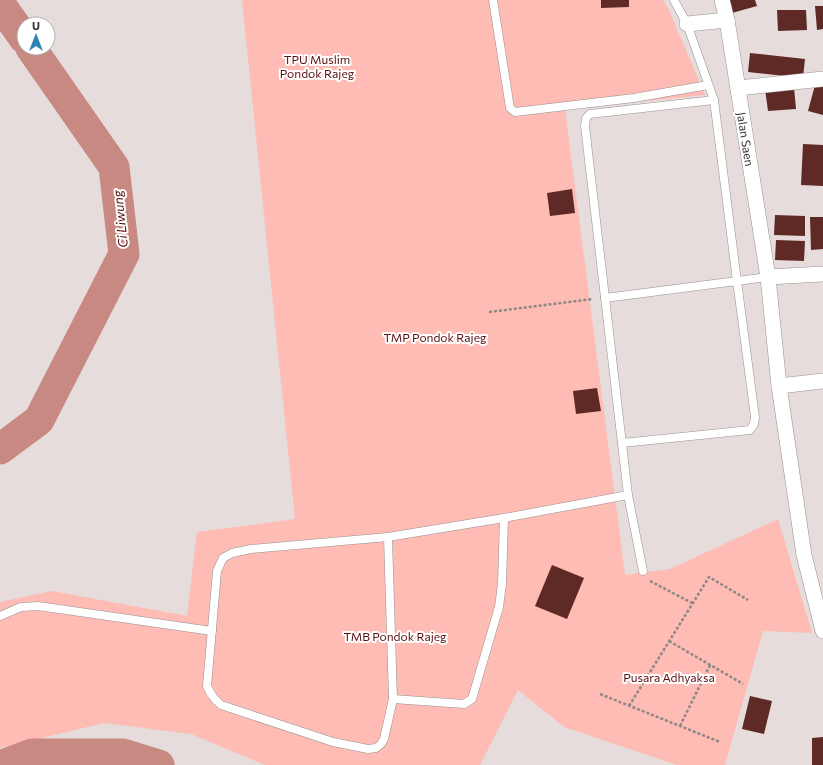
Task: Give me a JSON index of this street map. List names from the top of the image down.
{
  "streets": {
    "street": ["Jalan Saen"]
  },
  "water": ["Ci Liwung"],
  "parks": [
    "TPU Muslim Pondok Rajeg",
    "TMP Pondok Rajeg",
    "TMB Pondok Rajeg",
    "Pusara Adhyaksa"
  ],
  "north": "top"
}
